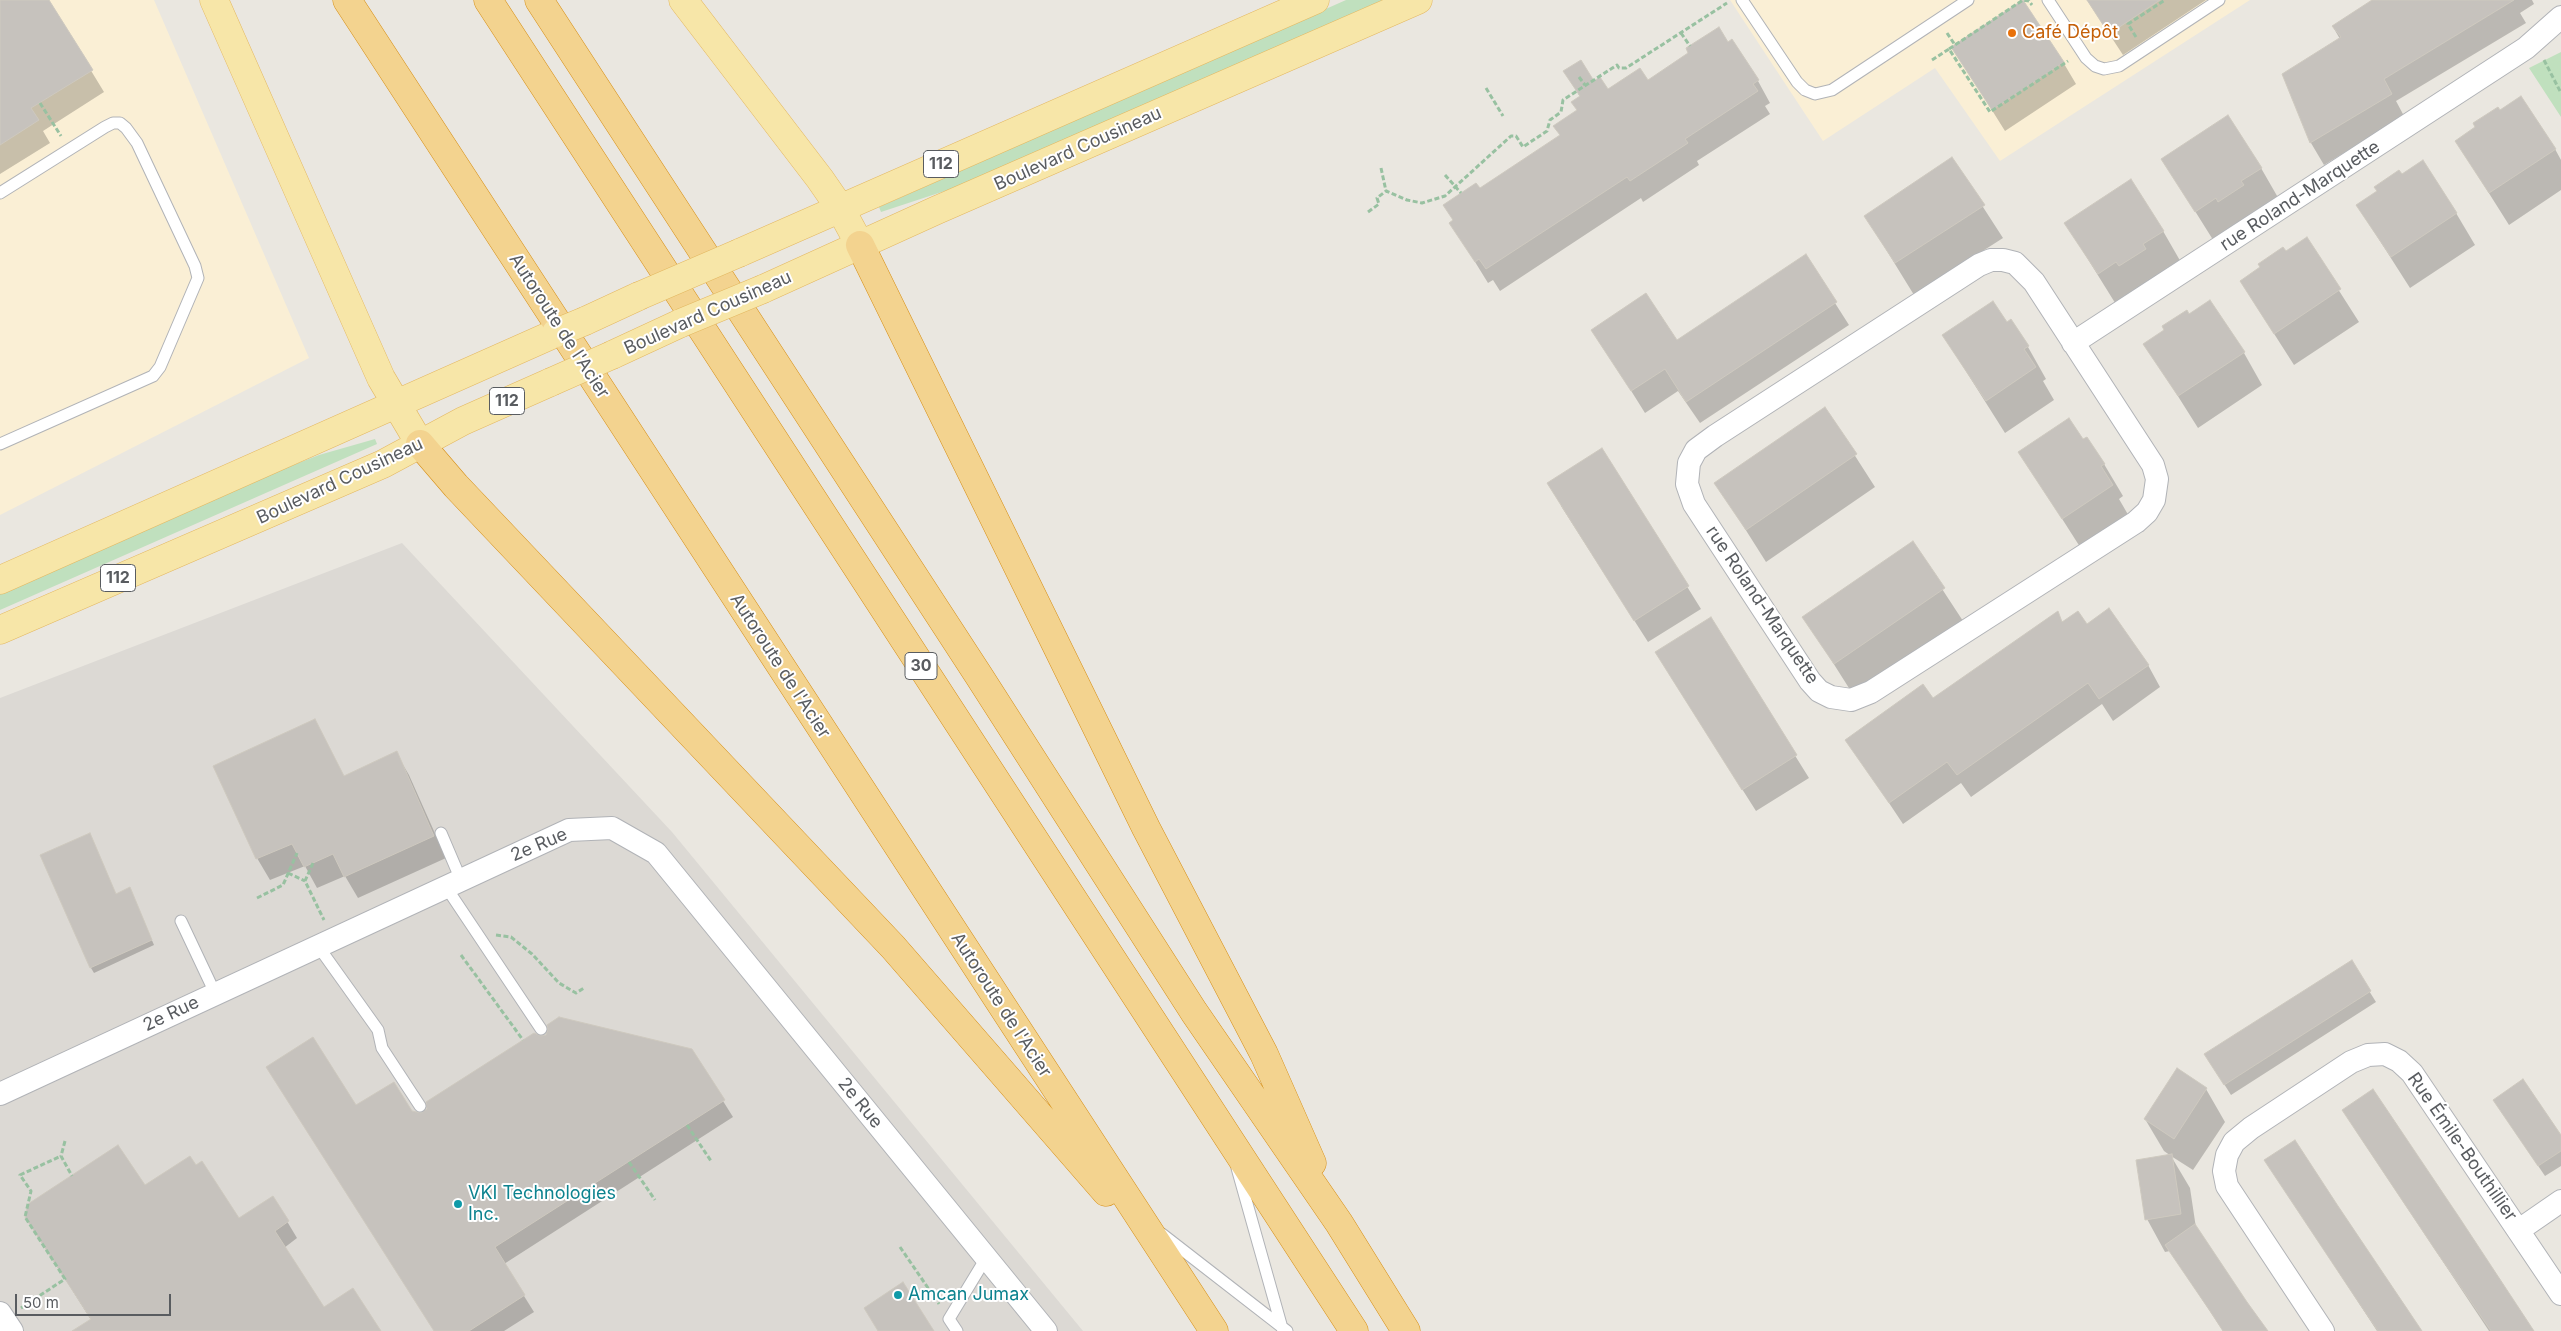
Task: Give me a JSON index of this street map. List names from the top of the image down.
{
  "streets": {
    "highway": ["Autoroute de l'Acier", "30"],
    "main road": ["Boulevard Cousineau", "112"],
    "street": ["rue Roland-Marquette", "2e Rue", "Rue Émile-Bouthillier"]
  },
  "places": ["Café Dépôt", "VKI Technologies Inc.", "Amcan Jumax"],
  "scale_bar": "50 m"
}
